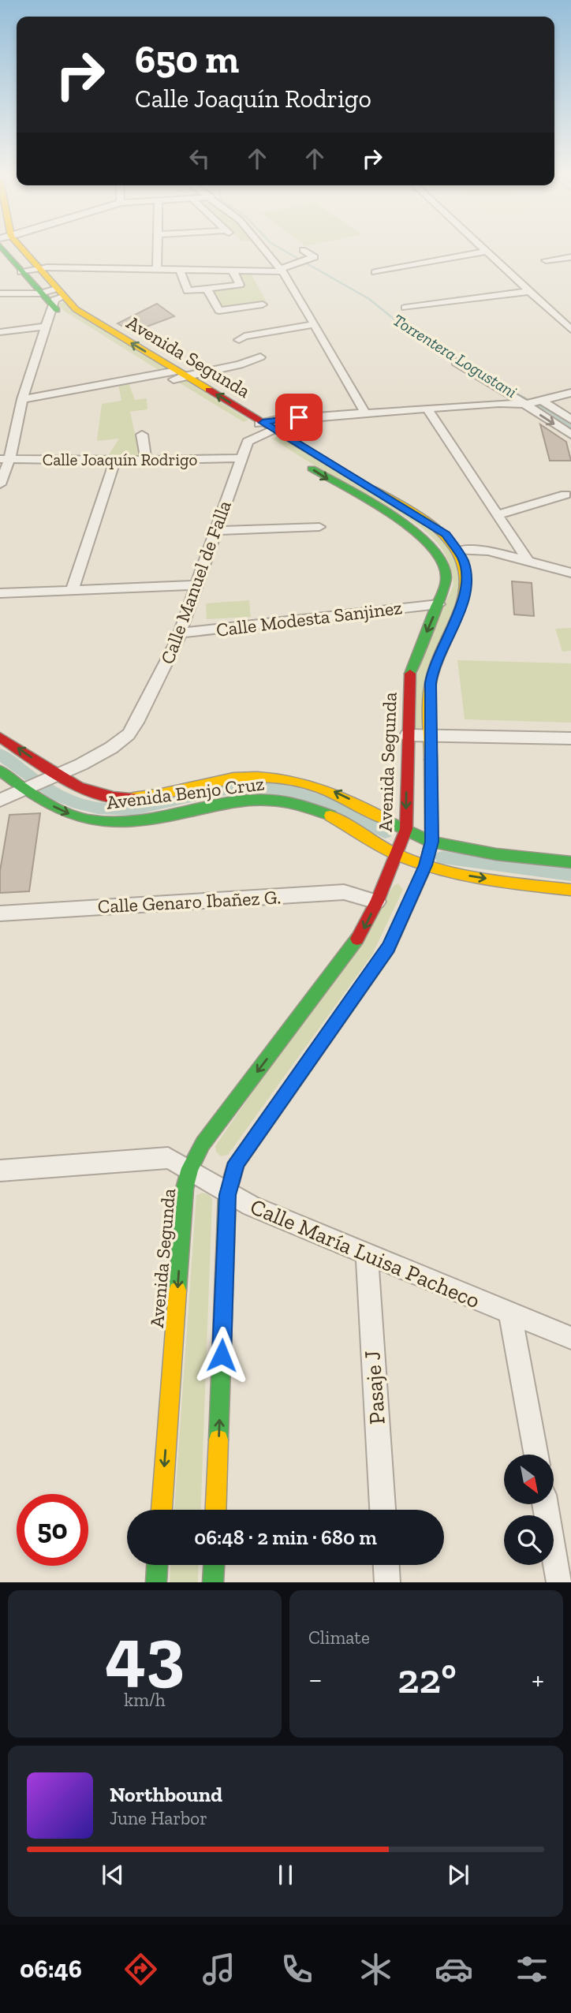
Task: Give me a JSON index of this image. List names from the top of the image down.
{
  "streets": {
    "main road": ["Avenida Segunda", "Avenida Benjo Cruz"],
    "street": [
      "Calle Joaquín Rodrigo",
      "Calle Manuel de Falla",
      "Calle Modesta Sanjinez",
      "Calle Genaro Ibañez G.",
      "Calle María Luisa Pacheco",
      "Pasaje J"
    ]
  },
  "crossings": [
    ["Avenida Segunda", "Calle Manuel de Falla"],
    ["Avenida Segunda", "Calle Modesta Sanjinez"],
    ["Avenida Segunda", "Avenida Benjo Cruz"],
    ["Avenida Segunda", "Calle Genaro Ibañez G."],
    ["Avenida Segunda", "Calle María Luisa Pacheco"],
    ["Calle Joaquín Rodrigo", "Calle Manuel de Falla"],
    ["Calle Manuel de Falla", "Calle Modesta Sanjinez"],
    ["Calle Manuel de Falla", "Avenida Benjo Cruz"],
    ["Calle María Luisa Pacheco", "Pasaje J"]
  ],
  "water": ["Torrentera Logustani"],
  "north": "bottom right",
  "page": {
    "turn": ["650 m", "Calle Joaquín Rodrigo"],
    "limit": "50",
    "trip": "06:48 · 2 min · 680 m",
    "tile": [
      ["43", "km/h"],
      "Climate"
    ],
    "heat": ["−", "22°", "+"],
    "song": ["Northbound", "June Harbor"],
    "tabs": "06:46"
  }
}
